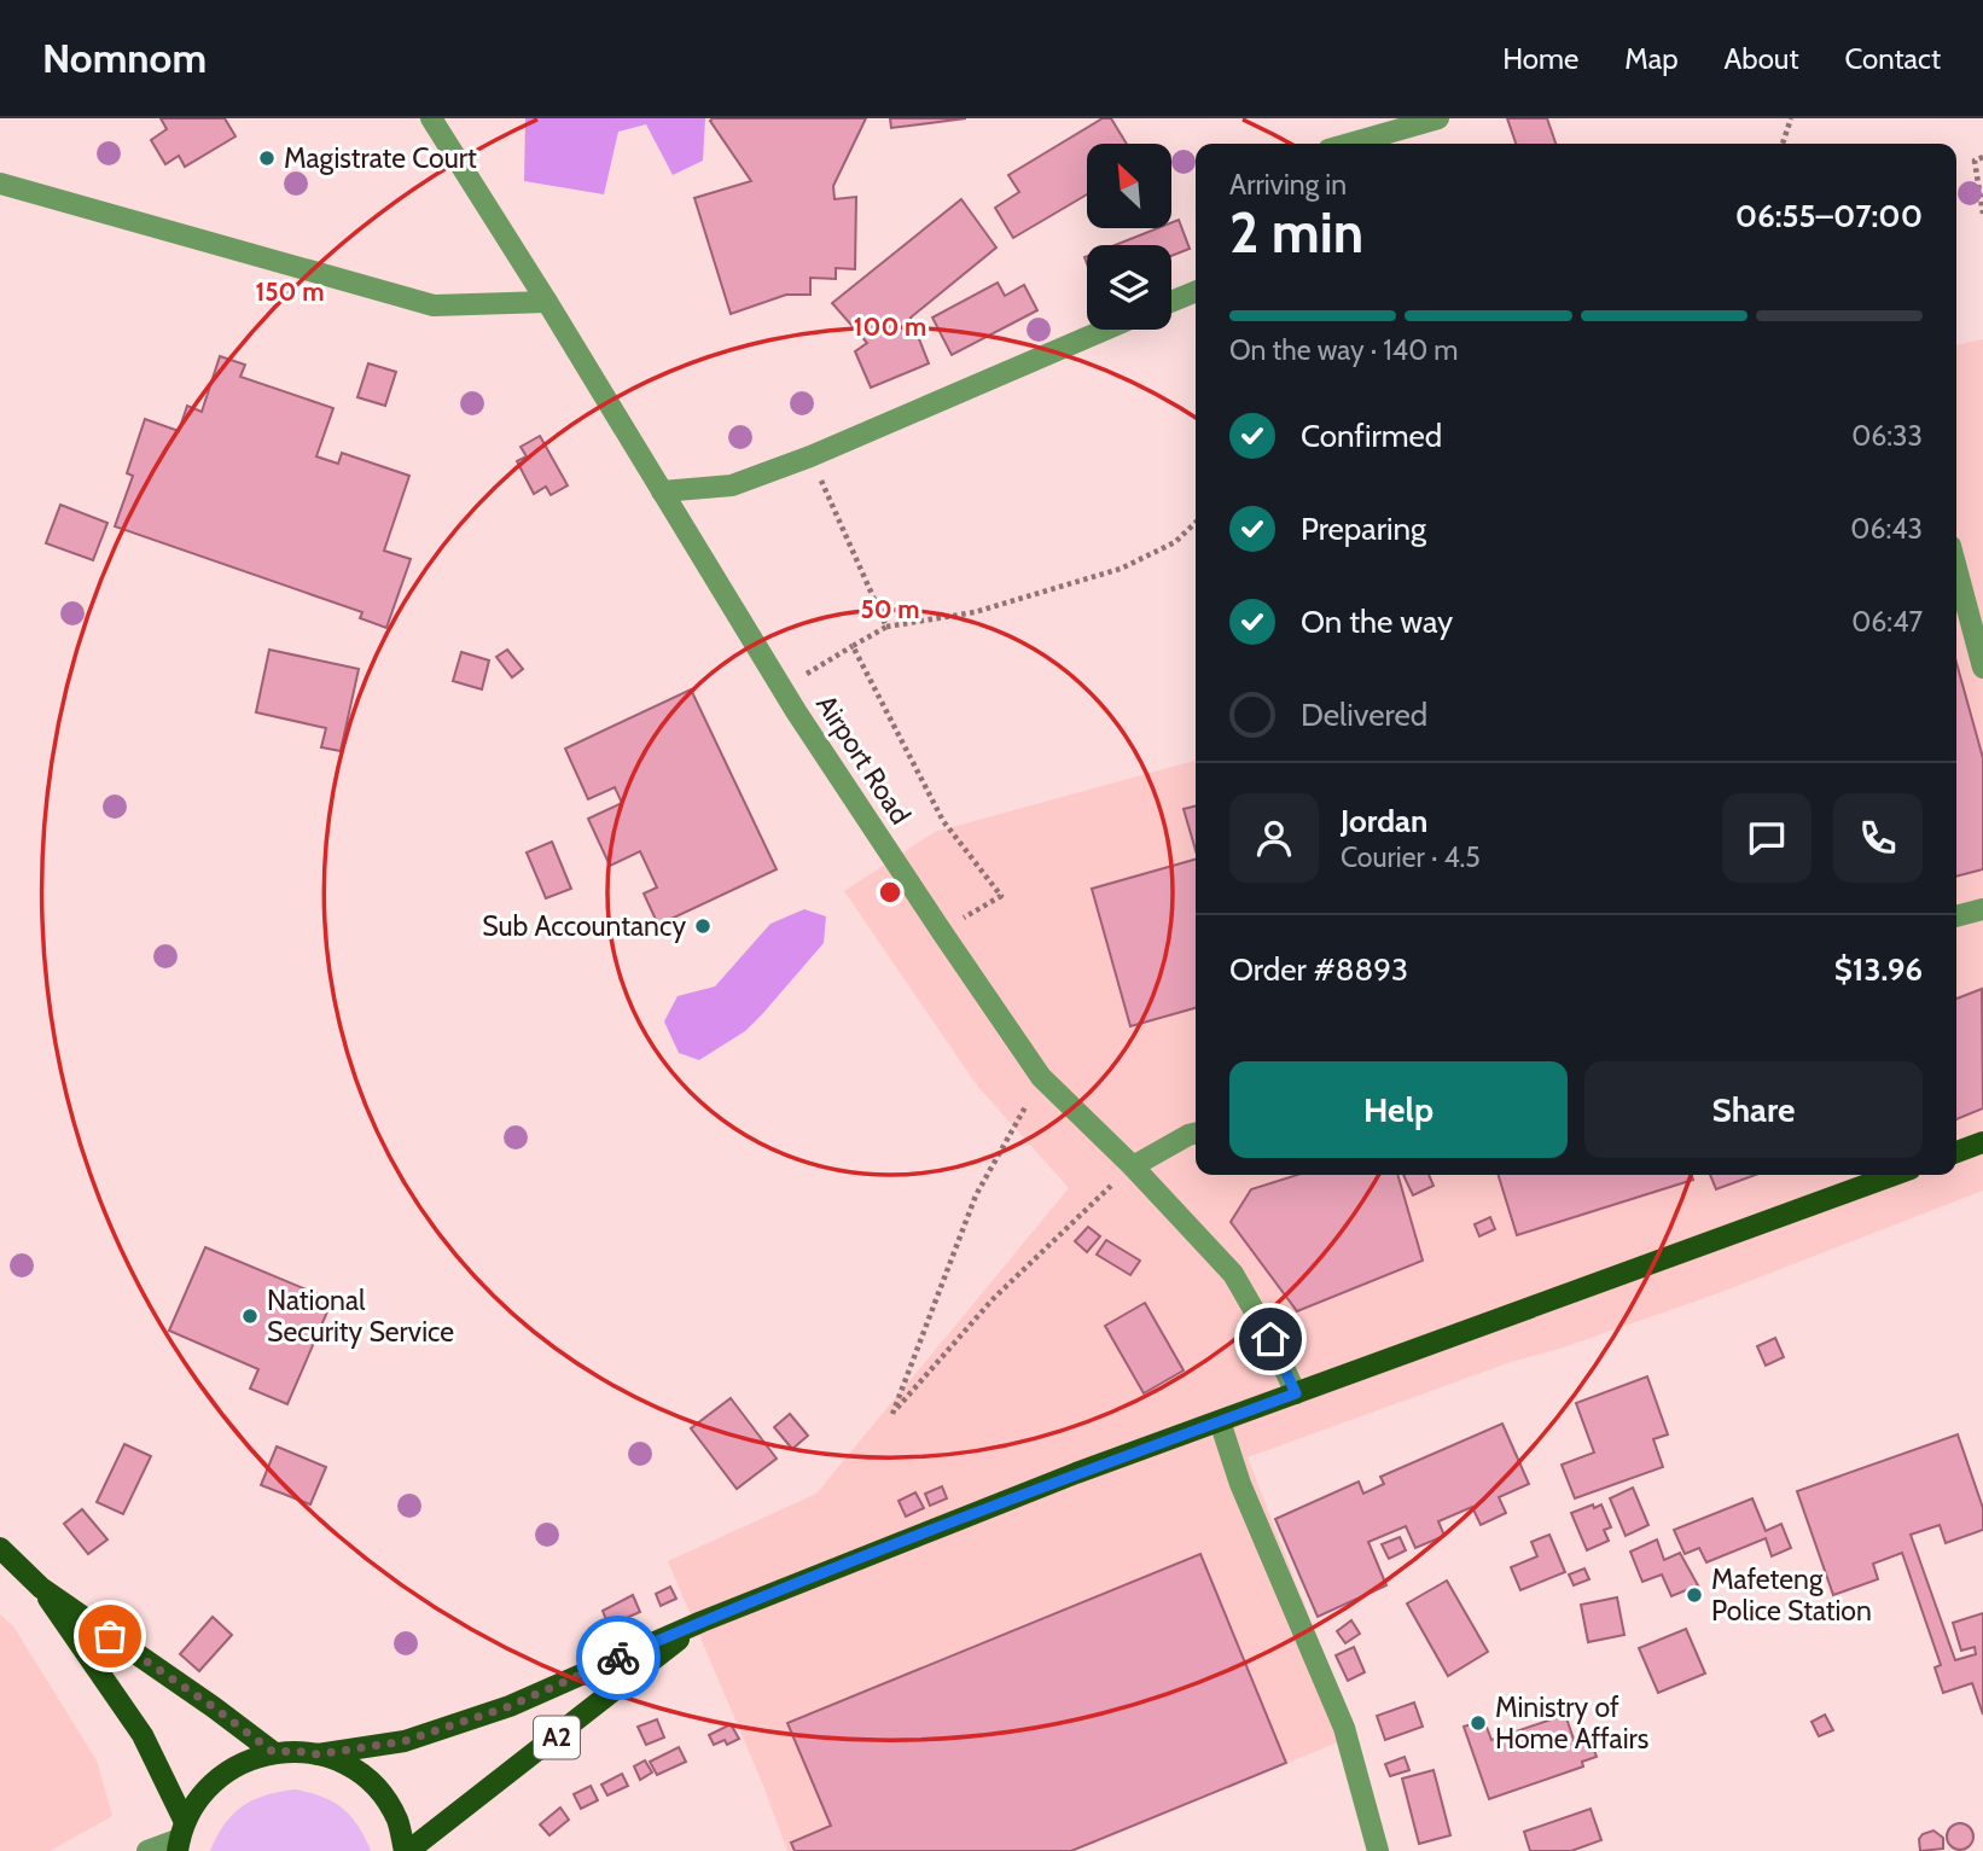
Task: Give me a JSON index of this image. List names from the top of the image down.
{
  "streets": {
    "main road": ["A2"],
    "street": ["Airport Road"]
  },
  "crossings": [
    ["Airport Road", "A2"]
  ],
  "places": [
    "Magistrate Court",
    "Sub Accountancy",
    "National Security Service",
    "Mafeteng Police Station",
    "Ministry of Home Affairs"
  ],
  "north": "top left",
  "page": {
    "header": "Nomnom",
    "nav": [
      "Home",
      "Map",
      "About",
      "Contact"
    ],
    "heading": ["2 min", "Arriving in", "06:55–07:00"],
    "panel": [
      "Jordan",
      "Courier · 4.5",
      "Order #8893",
      "$13.96"
    ],
    "bar": "On the way · 140 m",
    "list": [
      ["Confirmed", "06:33"],
      ["Preparing", "06:43"],
      ["On the way", "06:47"],
      "Delivered"
    ],
    "buttons": ["Help", "Share"]
  },
  "rings": ["150 m", "100 m", "50 m"]
}
